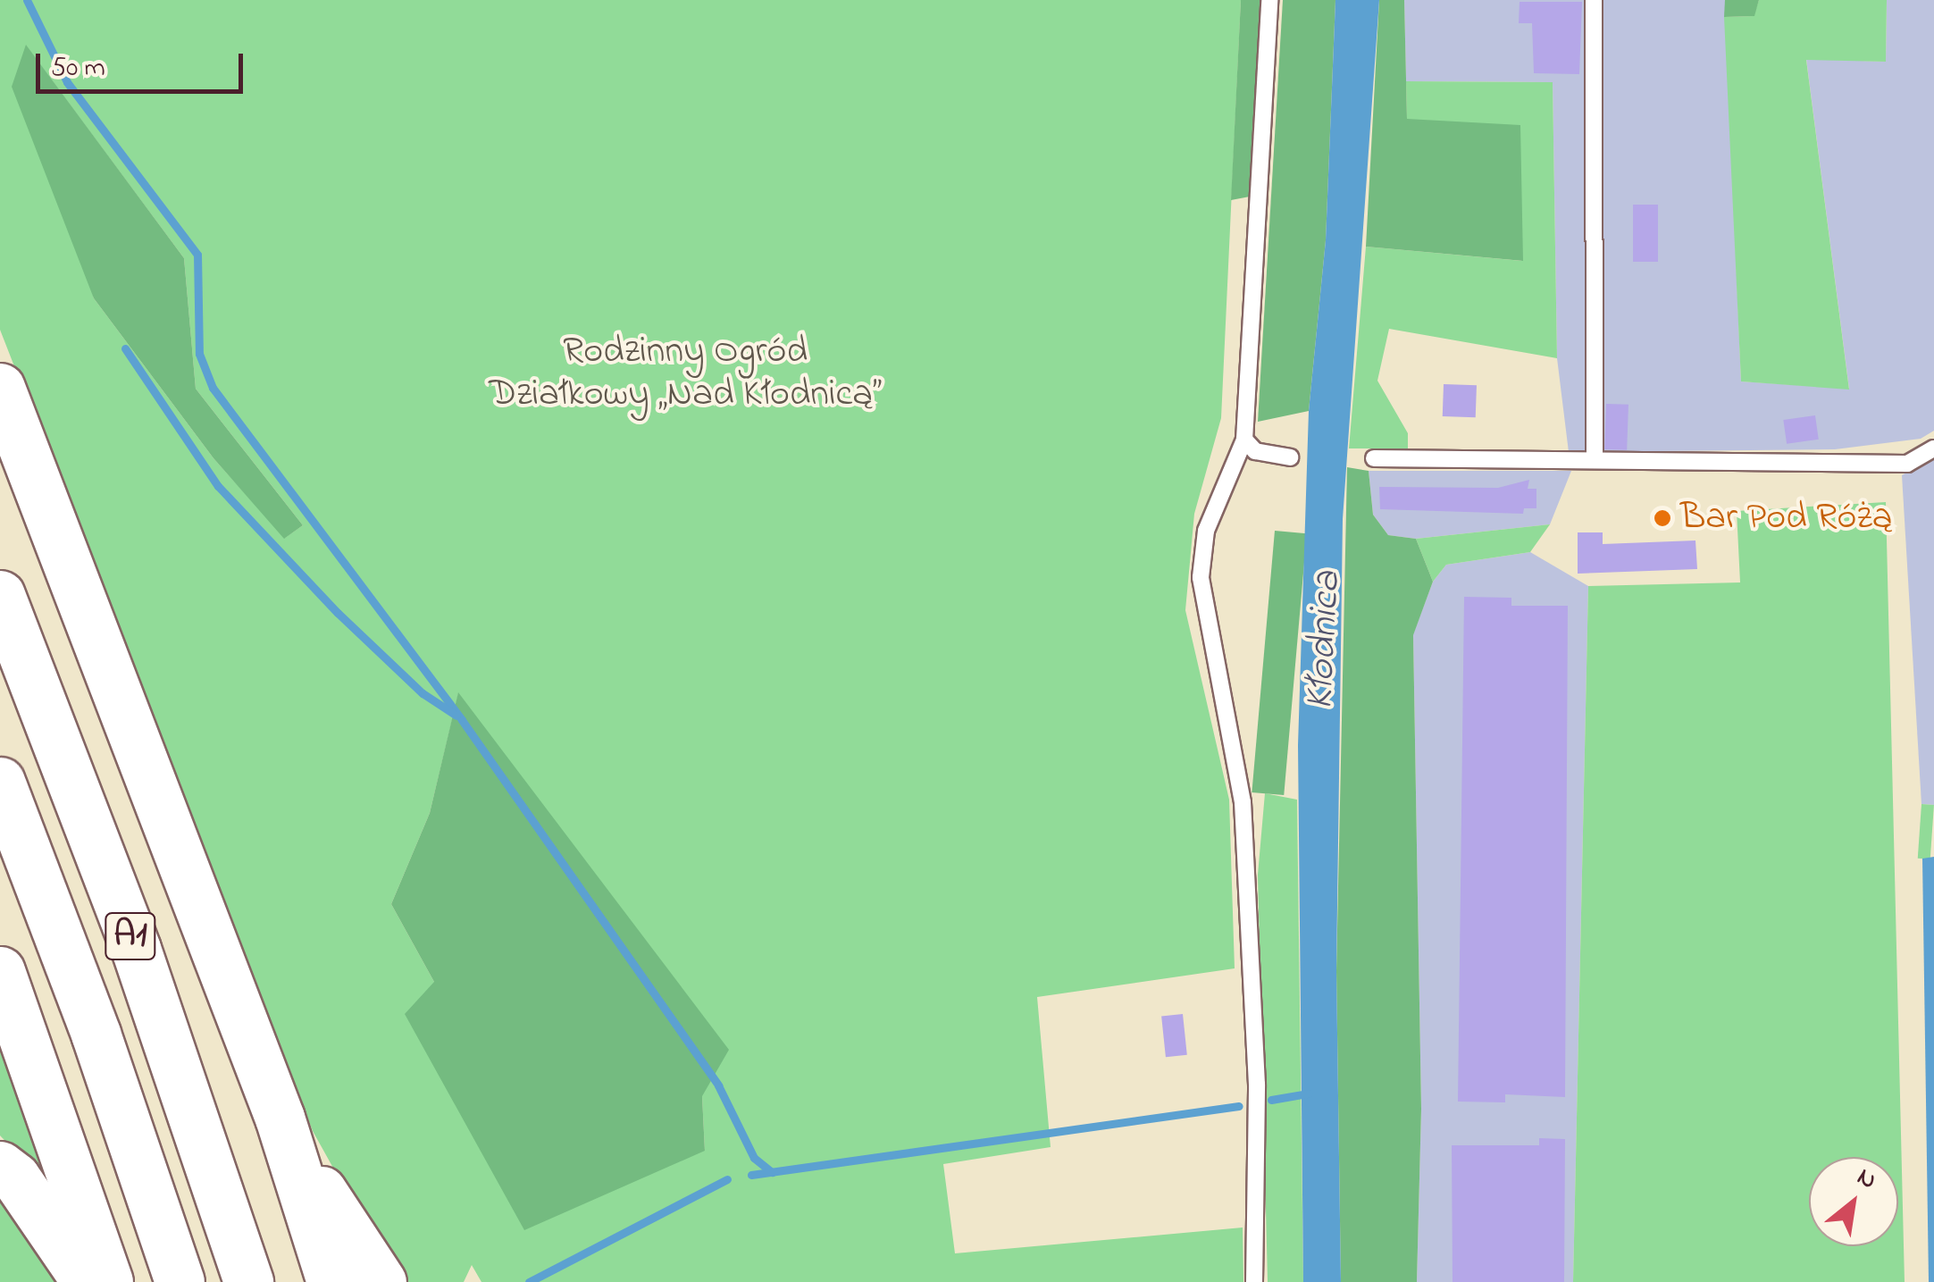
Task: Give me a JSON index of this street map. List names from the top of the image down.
{
  "streets": {
    "highway": ["A1"]
  },
  "water": ["Kłodnica"],
  "parks": ["Rodzinny Ogród Działkowy „Nad Kłodnicą”"],
  "places": ["Bar Pod Różą"],
  "scale_bar": "50 m",
  "north": "top right"
}
